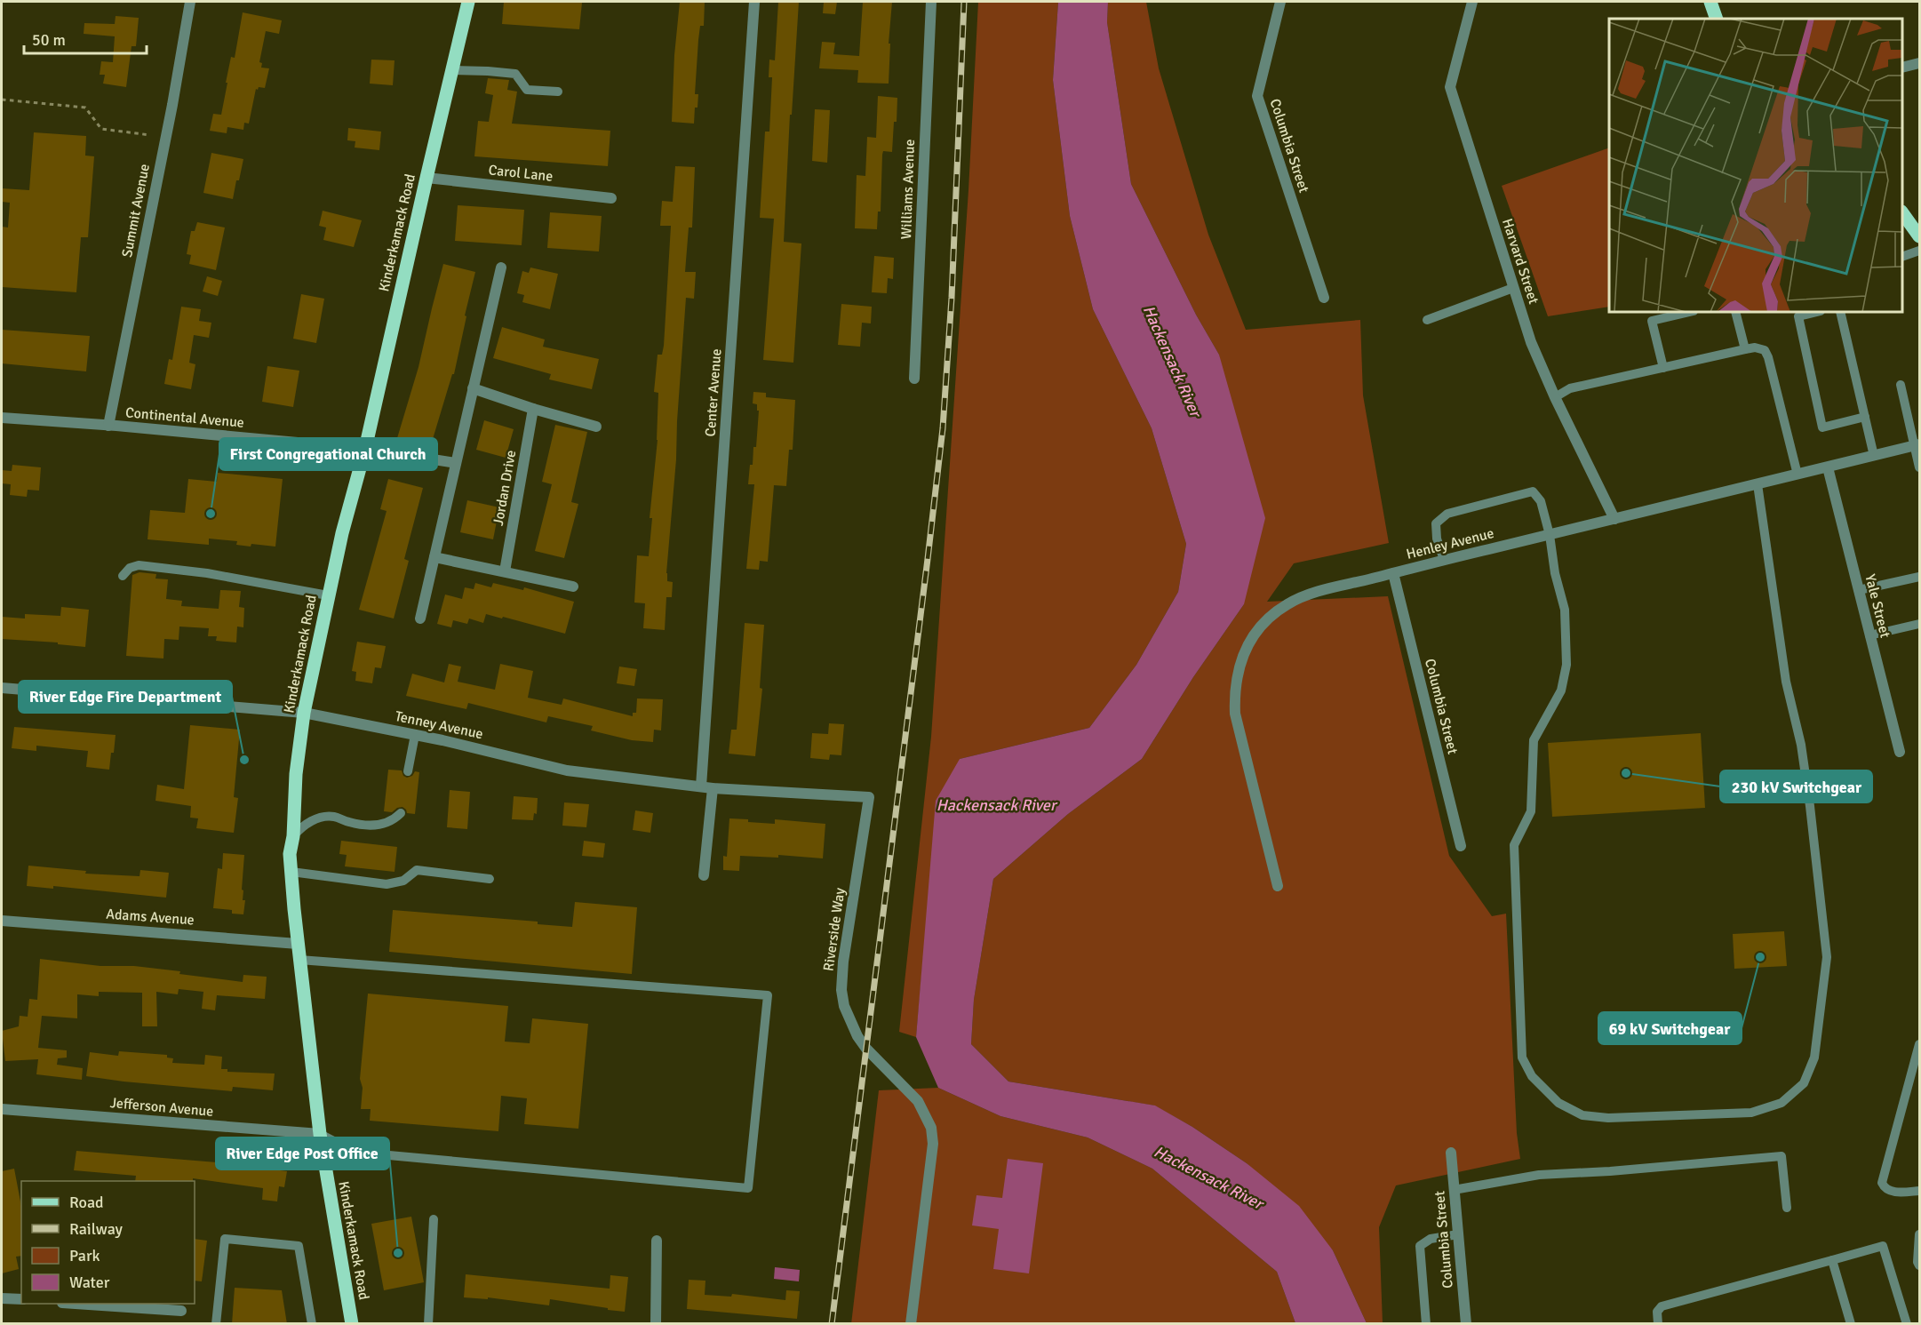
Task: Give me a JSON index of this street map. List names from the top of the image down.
{
  "streets": {
    "main road": ["Kinderkamack Road"],
    "street": [
      "Columbia Street",
      "Carol Lane",
      "Williams Avenue",
      "Summit Avenue",
      "Harvard Street",
      "Center Avenue",
      "Continental Avenue",
      "Jordan Drive",
      "Henley Avenue",
      "Yale Street",
      "Tenney Avenue",
      "Adams Avenue",
      "Riverside Way",
      "Jefferson Avenue"
    ]
  },
  "crossings": [
    ["Columbia Street", "Henley Avenue"],
    ["Carol Lane", "Kinderkamack Road"],
    ["Summit Avenue", "Continental Avenue"],
    ["Kinderkamack Road", "Continental Avenue"],
    ["Kinderkamack Road", "Tenney Avenue"],
    ["Kinderkamack Road", "Adams Avenue"],
    ["Kinderkamack Road", "Jefferson Avenue"],
    ["Harvard Street", "Henley Avenue"],
    ["Center Avenue", "Tenney Avenue"],
    ["Henley Avenue", "Yale Street"],
    ["Tenney Avenue", "Riverside Way"]
  ],
  "water": ["Hackensack River"],
  "places": [
    "First Congregational Church",
    "River Edge Fire Department",
    "230 kV Switchgear",
    "69 kV Switchgear",
    "River Edge Post Office"
  ],
  "legend": [
    "Road",
    "Railway",
    "Park",
    "Water"
  ],
  "scale_bar": "50 m"
}
